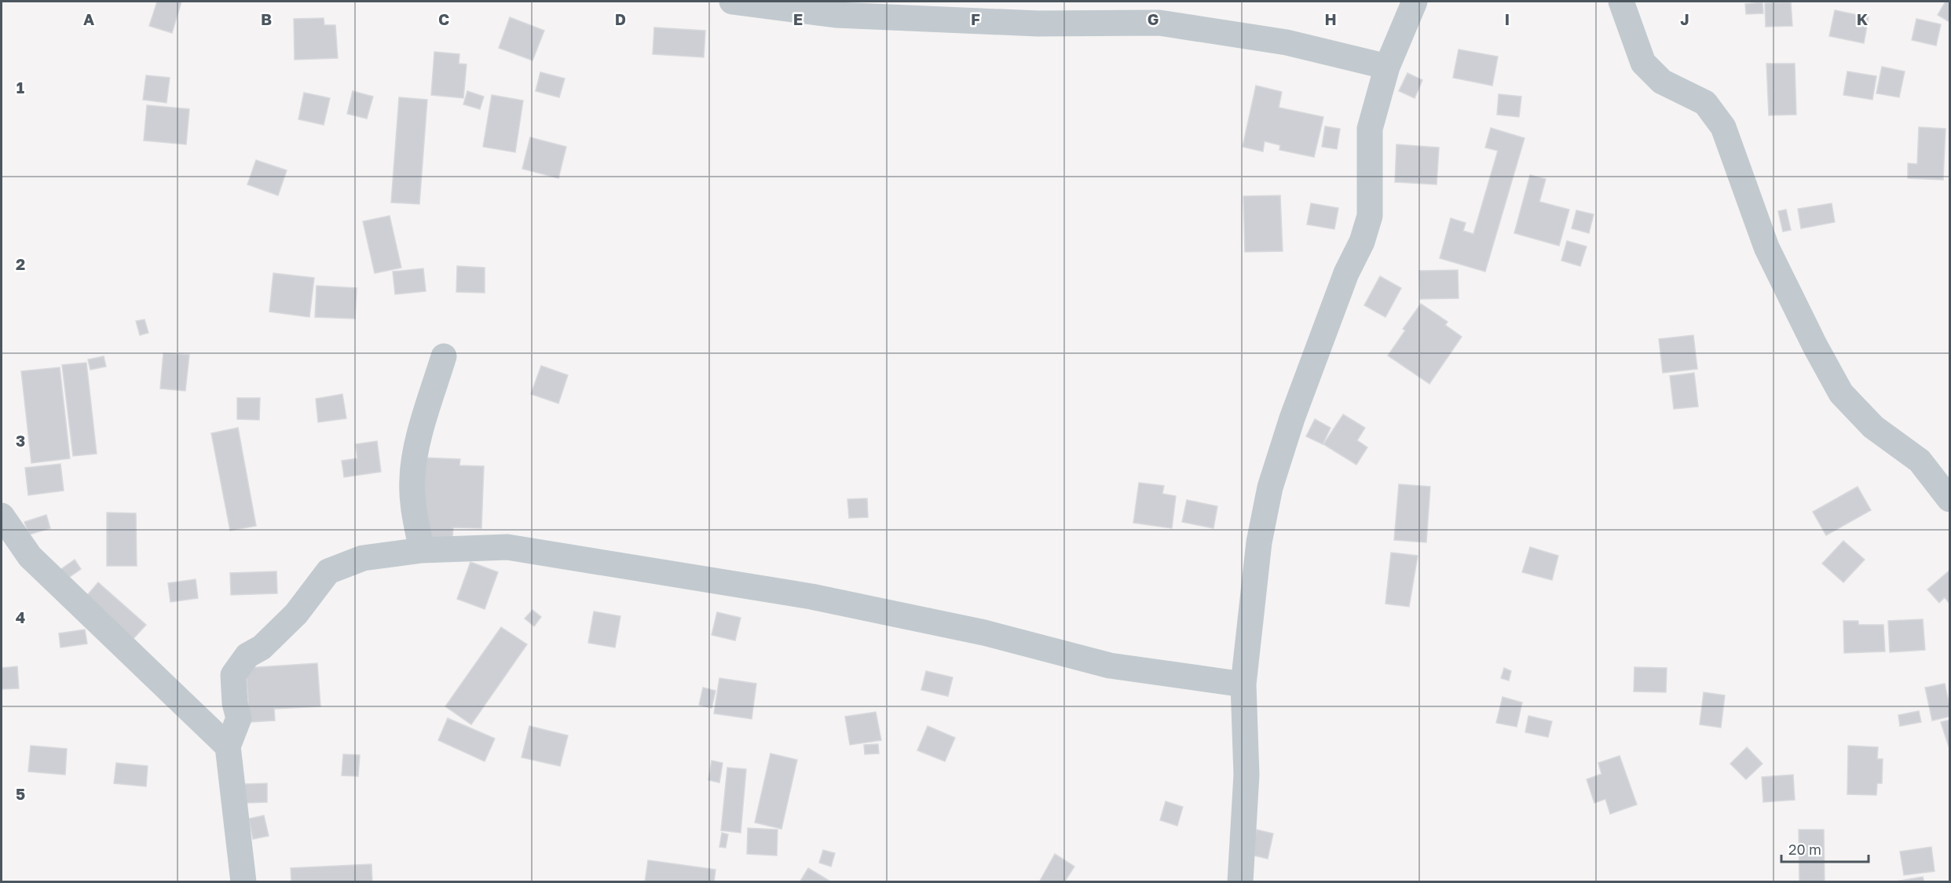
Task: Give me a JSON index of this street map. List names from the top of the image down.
{
  "scale_bar": "20 m",
  "grid": {
    "columns": [
      "A",
      "B",
      "C",
      "D",
      "E",
      "F",
      "G",
      "H",
      "I",
      "J",
      "K"
    ],
    "rows": [
      "1",
      "2",
      "3",
      "4",
      "5"
    ]
  }
}
